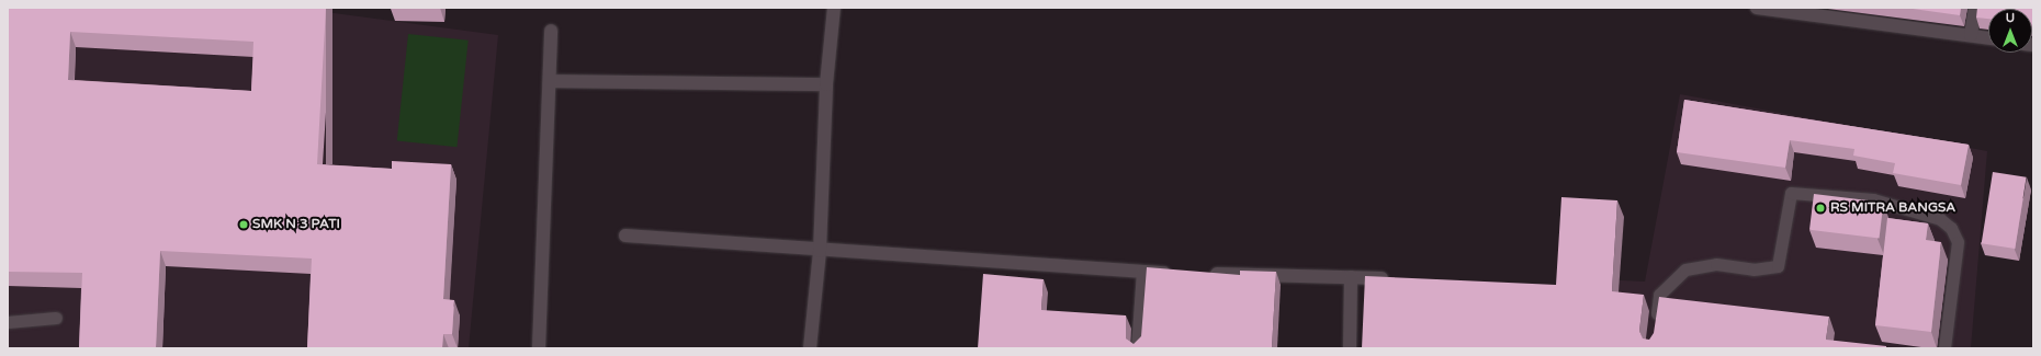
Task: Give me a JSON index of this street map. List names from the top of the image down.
{
  "places": ["RS MITRA BANGSA", "SMK N 3 PATI"],
  "north": "top"
}
